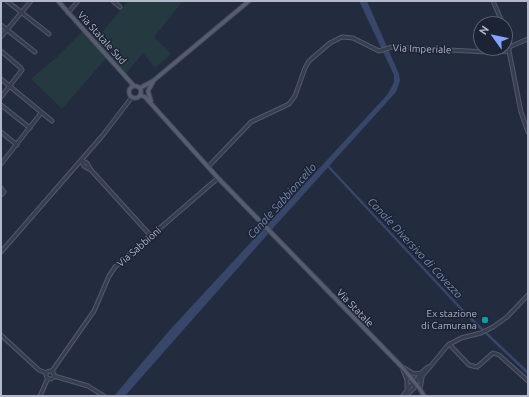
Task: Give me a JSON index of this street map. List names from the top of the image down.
{
  "streets": {
    "main road": ["Via Statale Sud", "Via Statale"],
    "street": ["Via Imperiale", "Via Sabbioni"]
  },
  "crossings": [
    ["Via Imperiale", "Via Statale"],
    ["Via Sabbioni", "Via Statale"]
  ],
  "water": ["Canale Sabbioncello", "Canale Diversivo di Cavezzo"],
  "places": ["Ex stazione di Camurana"],
  "north": "top left"
}
